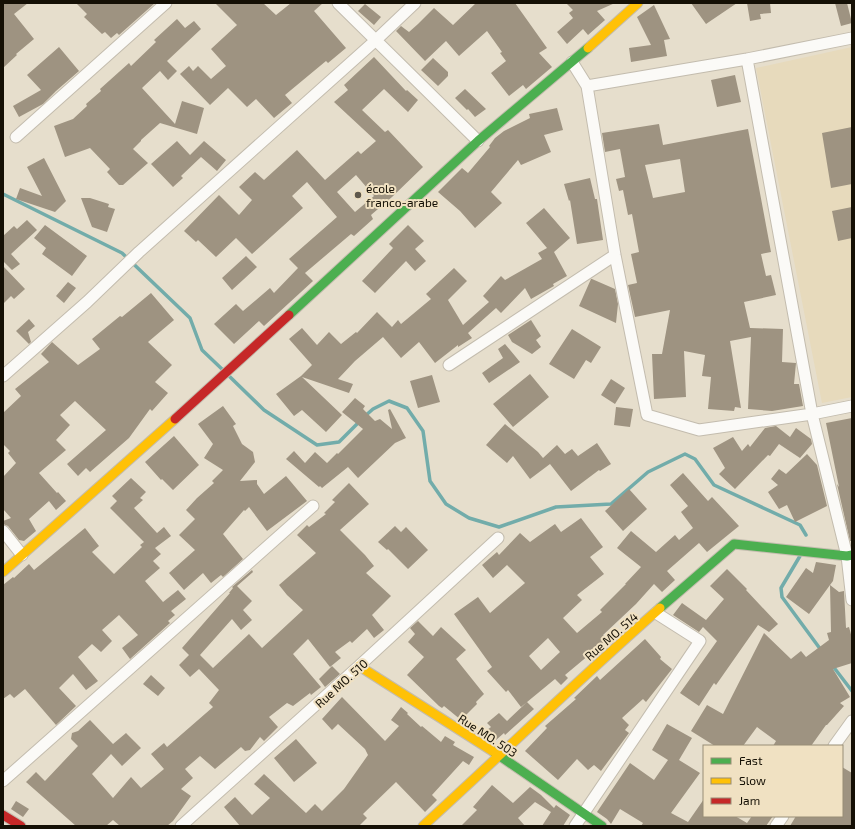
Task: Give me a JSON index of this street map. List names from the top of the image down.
{
  "streets": {
    "street": ["Rue MO. 514", "Rue MO. 510", "Rue MO. 503"]
  },
  "crossings": [
    ["Rue MO. 514", "Rue MO. 503"],
    ["Rue MO. 510", "Rue MO. 503"]
  ],
  "places": ["école franco-arabe"],
  "legend": ["Fast", "Slow", "Jam"]
}
